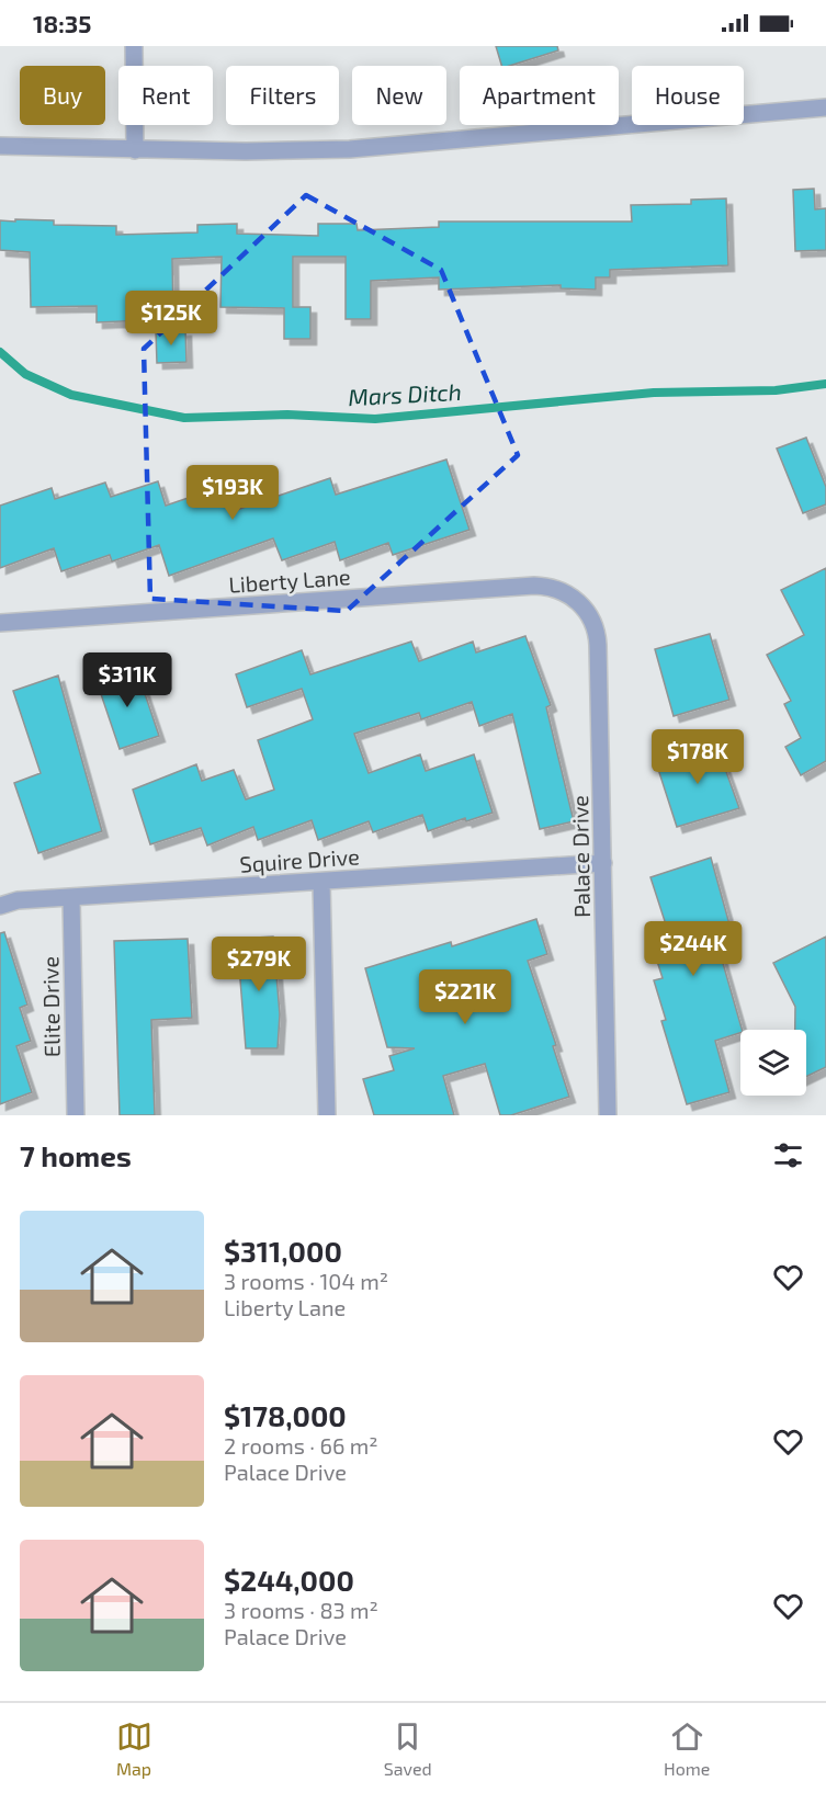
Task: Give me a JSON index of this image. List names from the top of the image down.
{
  "streets": {
    "street": [
      "Liberty Lane",
      "Palace Drive",
      "Squire Drive",
      "Elite Drive"
    ]
  },
  "crossings": [
    ["Liberty Lane", "Palace Drive"],
    ["Palace Drive", "Squire Drive"],
    ["Squire Drive", "Elite Drive"]
  ],
  "water": ["Mars Ditch"],
  "page": {
    "status": "18:35",
    "chip": [
      "Buy",
      "Rent",
      "Filters",
      "New",
      "Apartment",
      "House"
    ],
    "price": [
      "$125K",
      "$193K",
      "$311K",
      "$178K",
      "$244K",
      "$279K",
      "$221K"
    ],
    "heading": "7 homes",
    "list": [
      {
        "name": "$311,000",
        "note": "3 rooms · 104 m² · Liberty Lane"
      },
      {
        "name": "$178,000",
        "note": "2 rooms · 66 m² · Palace Drive"
      },
      {
        "name": "$244,000",
        "note": "3 rooms · 83 m² · Palace Drive"
      }
    ],
    "tabs": ["Map", "Saved", "Home"]
  }
}
